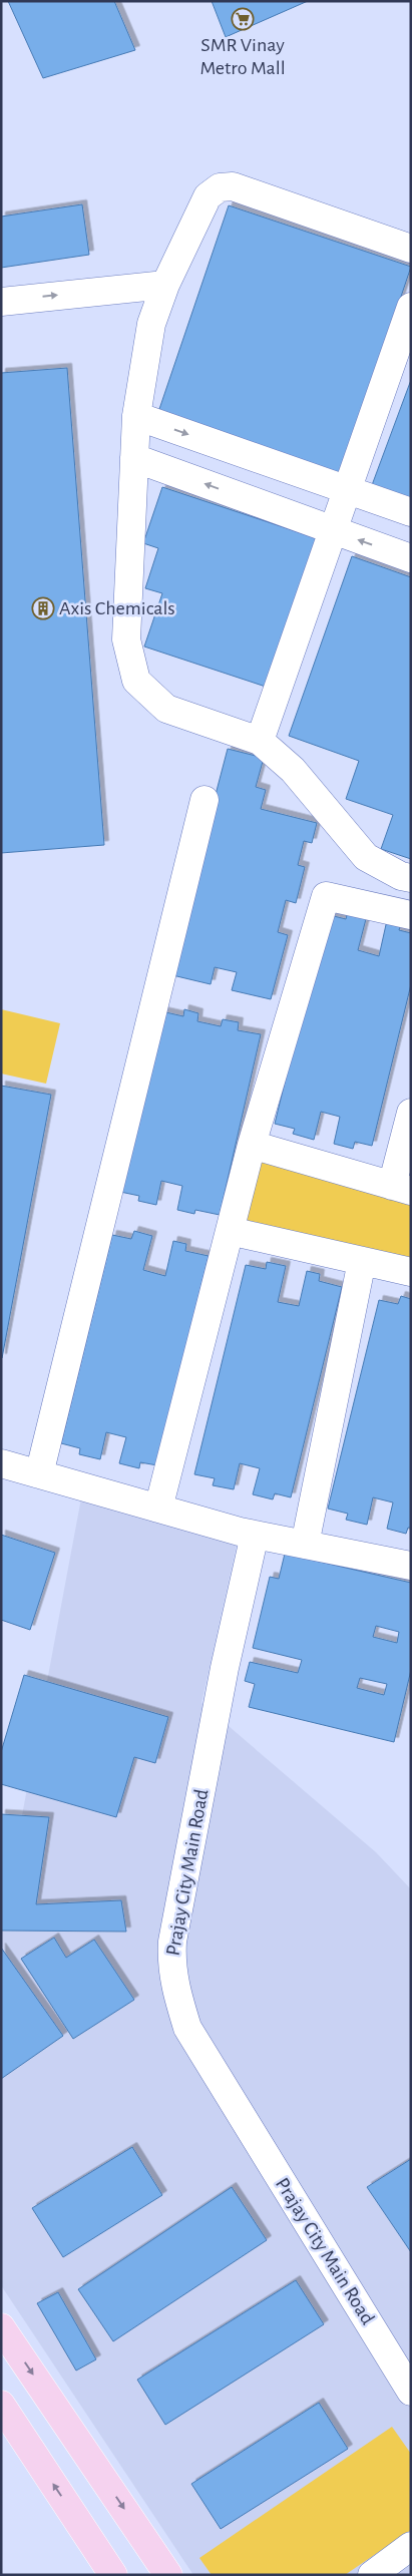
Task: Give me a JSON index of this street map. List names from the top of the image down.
{
  "streets": {
    "street": ["Prajay City Main Road"]
  },
  "places": {
    "supermarket": ["SMR Vinay Metro Mall"],
    "building": ["Axis Chemicals"]
  }
}
